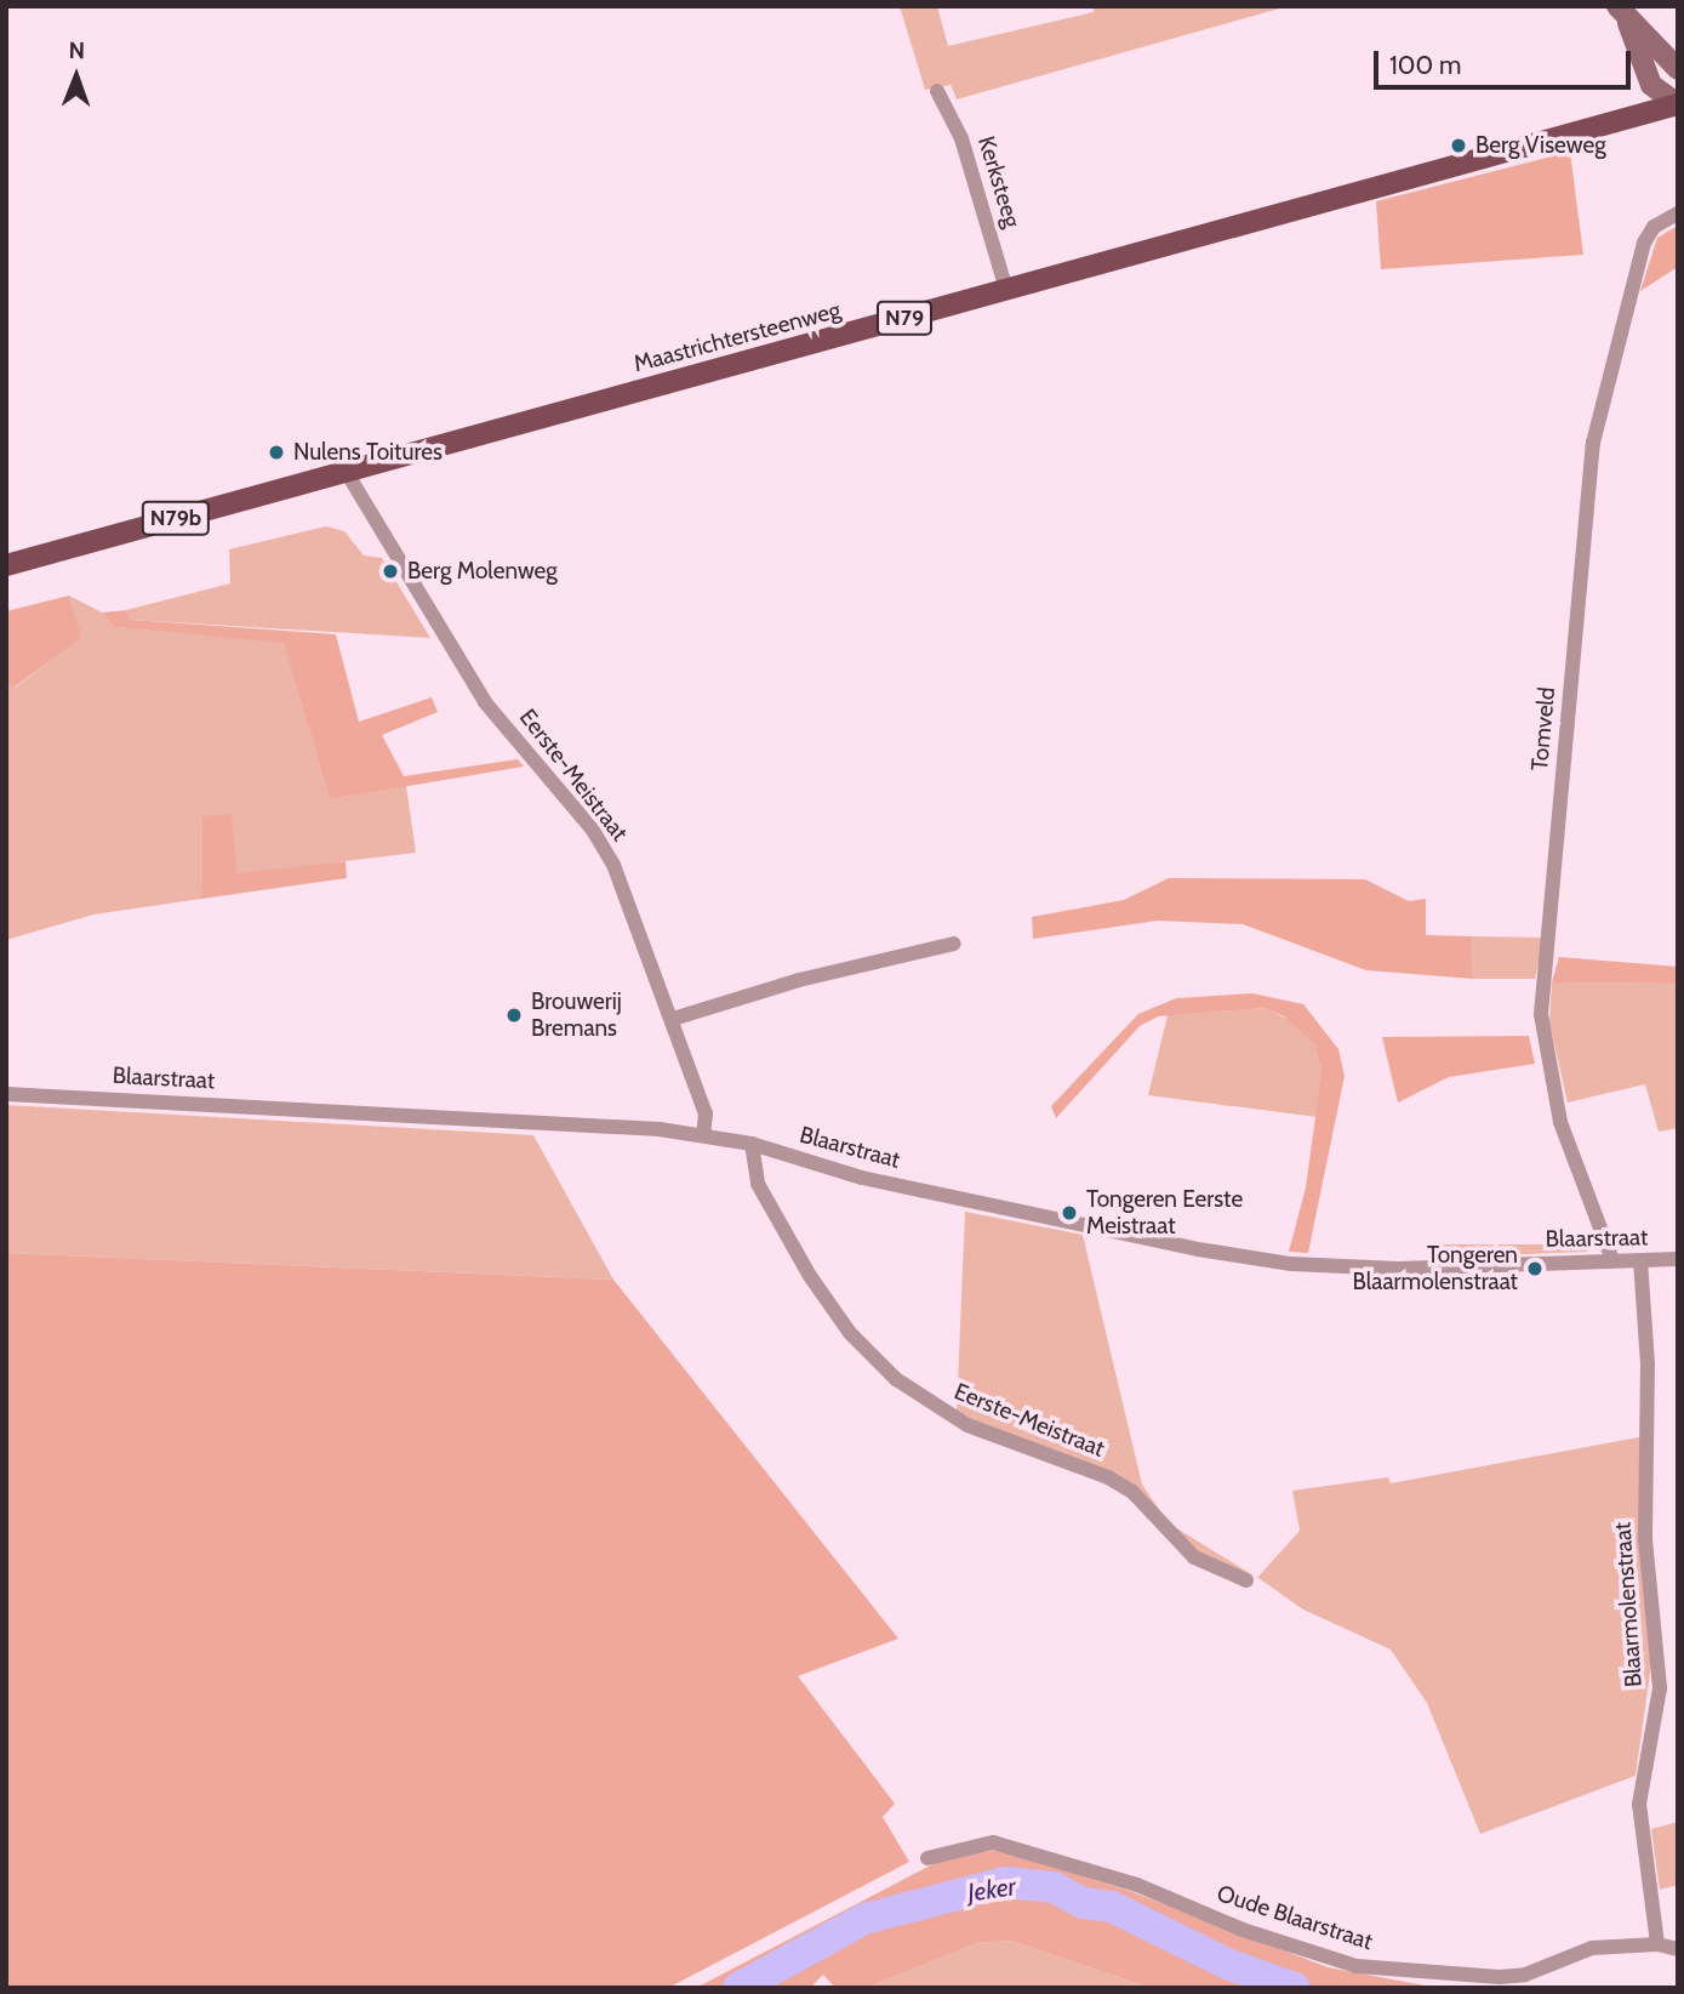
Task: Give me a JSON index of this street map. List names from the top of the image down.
{
  "streets": {
    "main road": ["N79", "Maastrichtersteenweg", "N79b"],
    "street": [
      "Kerksteeg",
      "Tomveld",
      "Eerste-Meistraat",
      "Blaarstraat",
      "Blaarmolenstraat",
      "Oude Blaarstraat"
    ]
  },
  "crossings": [
    ["Kerksteeg", "Maastrichtersteenweg"],
    ["Maastrichtersteenweg", "Eerste-Meistraat"],
    ["Tomveld", "Blaarstraat"],
    ["Eerste-Meistraat", "Blaarstraat"],
    ["Blaarstraat", "Blaarmolenstraat"],
    ["Blaarmolenstraat", "Oude Blaarstraat"]
  ],
  "water": ["Jeker"],
  "places": [
    "Berg Viseweg",
    "Nulens Toitures",
    "Berg Molenweg",
    "Brouwerij Bremans",
    "Tongeren Eerste Meistraat",
    "Tongeren Blaarmolenstraat"
  ],
  "scale_bar": "100 m",
  "north": "top"
}
